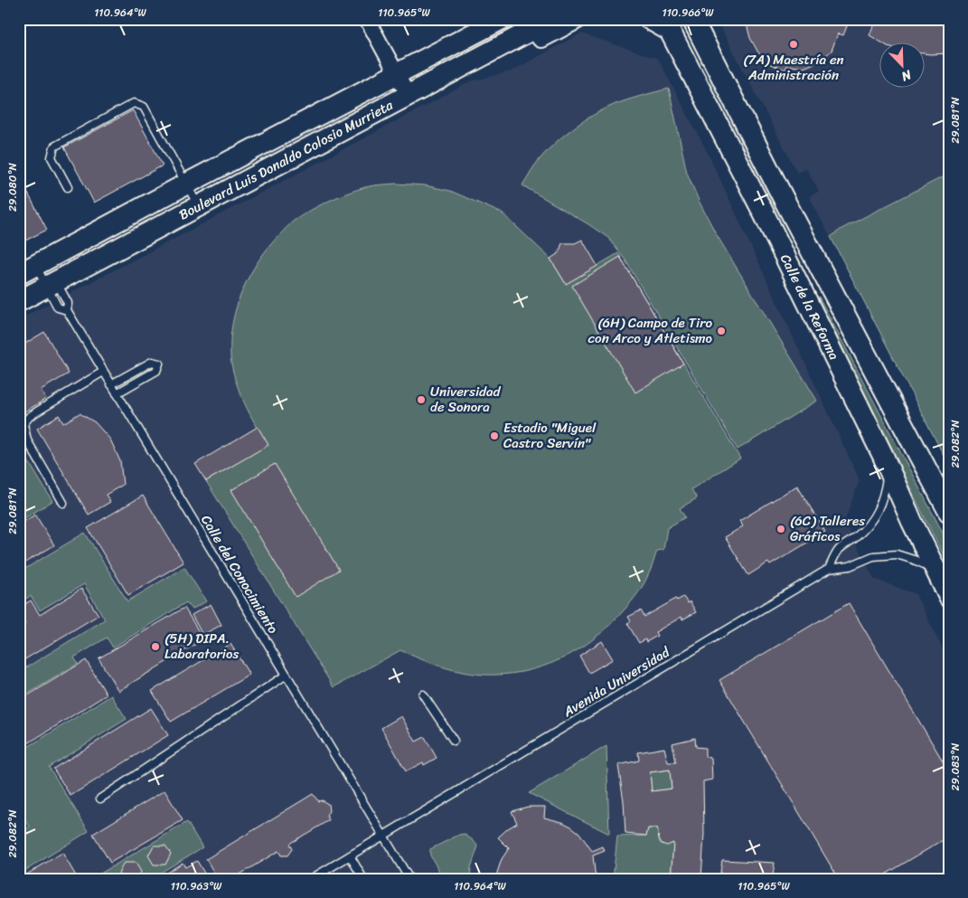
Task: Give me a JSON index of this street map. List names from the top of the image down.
{
  "streets": {
    "main road": ["Boulevard Luis Donaldo Colosio Murrieta", "Calle de la Reforma"],
    "lane": ["Calle del Conocimiento", "Avenida Universidad"]
  },
  "crossings": [
    ["Boulevard Luis Donaldo Colosio Murrieta", "Calle del Conocimiento"],
    ["Calle del Conocimiento", "Avenida Universidad"]
  ],
  "places": [
    "(7A) Maestría en Administración",
    "(6H) Campo de Tiro con Arco y Atletismo",
    "Universidad de Sonora",
    "Estadio \"Miguel Castro Servín\"",
    "(6C) Talleres Gráficos",
    "(5H) DIPA. Laboratorios"
  ],
  "north": "bottom right",
  "coordinates": [
    "110.964°W",
    "110.965°W",
    "110.966°W",
    "29.081°N",
    "29.080°N",
    "29.082°N",
    "29.083°N",
    "110.963°W"
  ]
}
